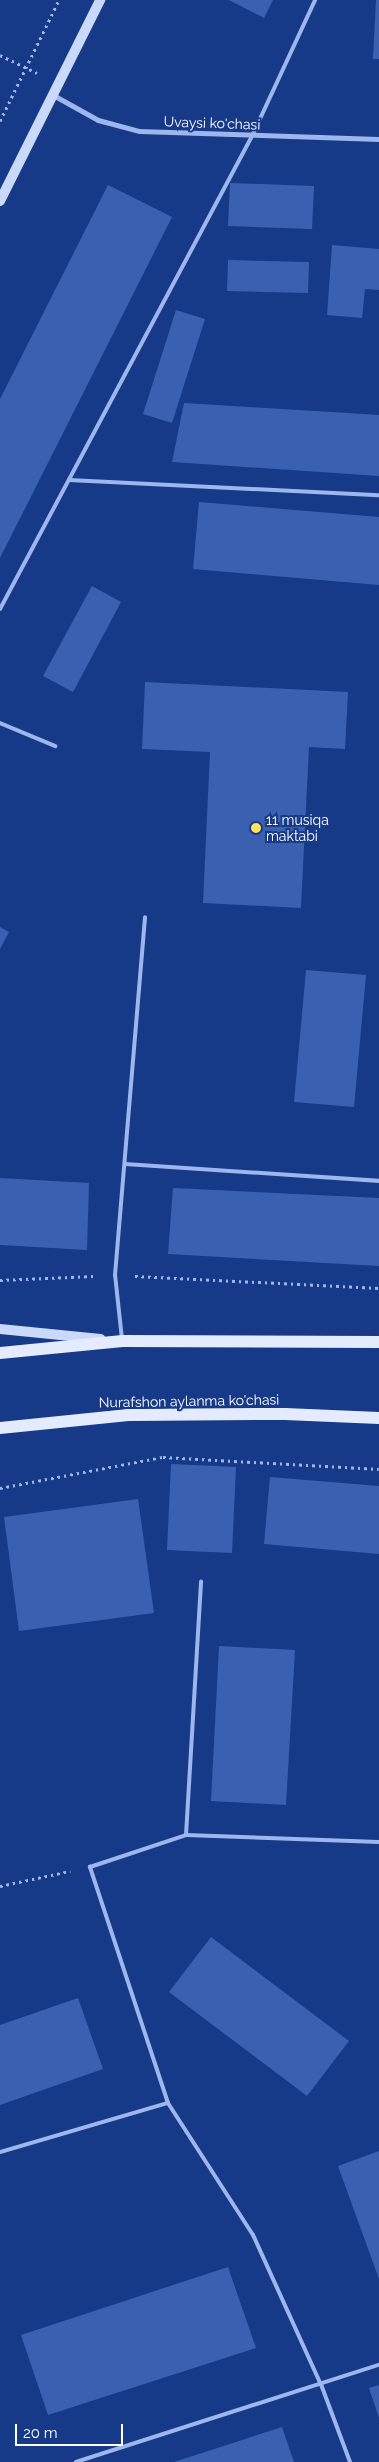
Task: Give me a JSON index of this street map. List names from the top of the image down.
{
  "streets": {
    "main road": ["Nurafshon aylanma ko'chasi"],
    "street": ["Uvaysi ko'chasi"]
  },
  "places": ["11 musiqa maktabi"],
  "scale_bar": "20 m"
}
